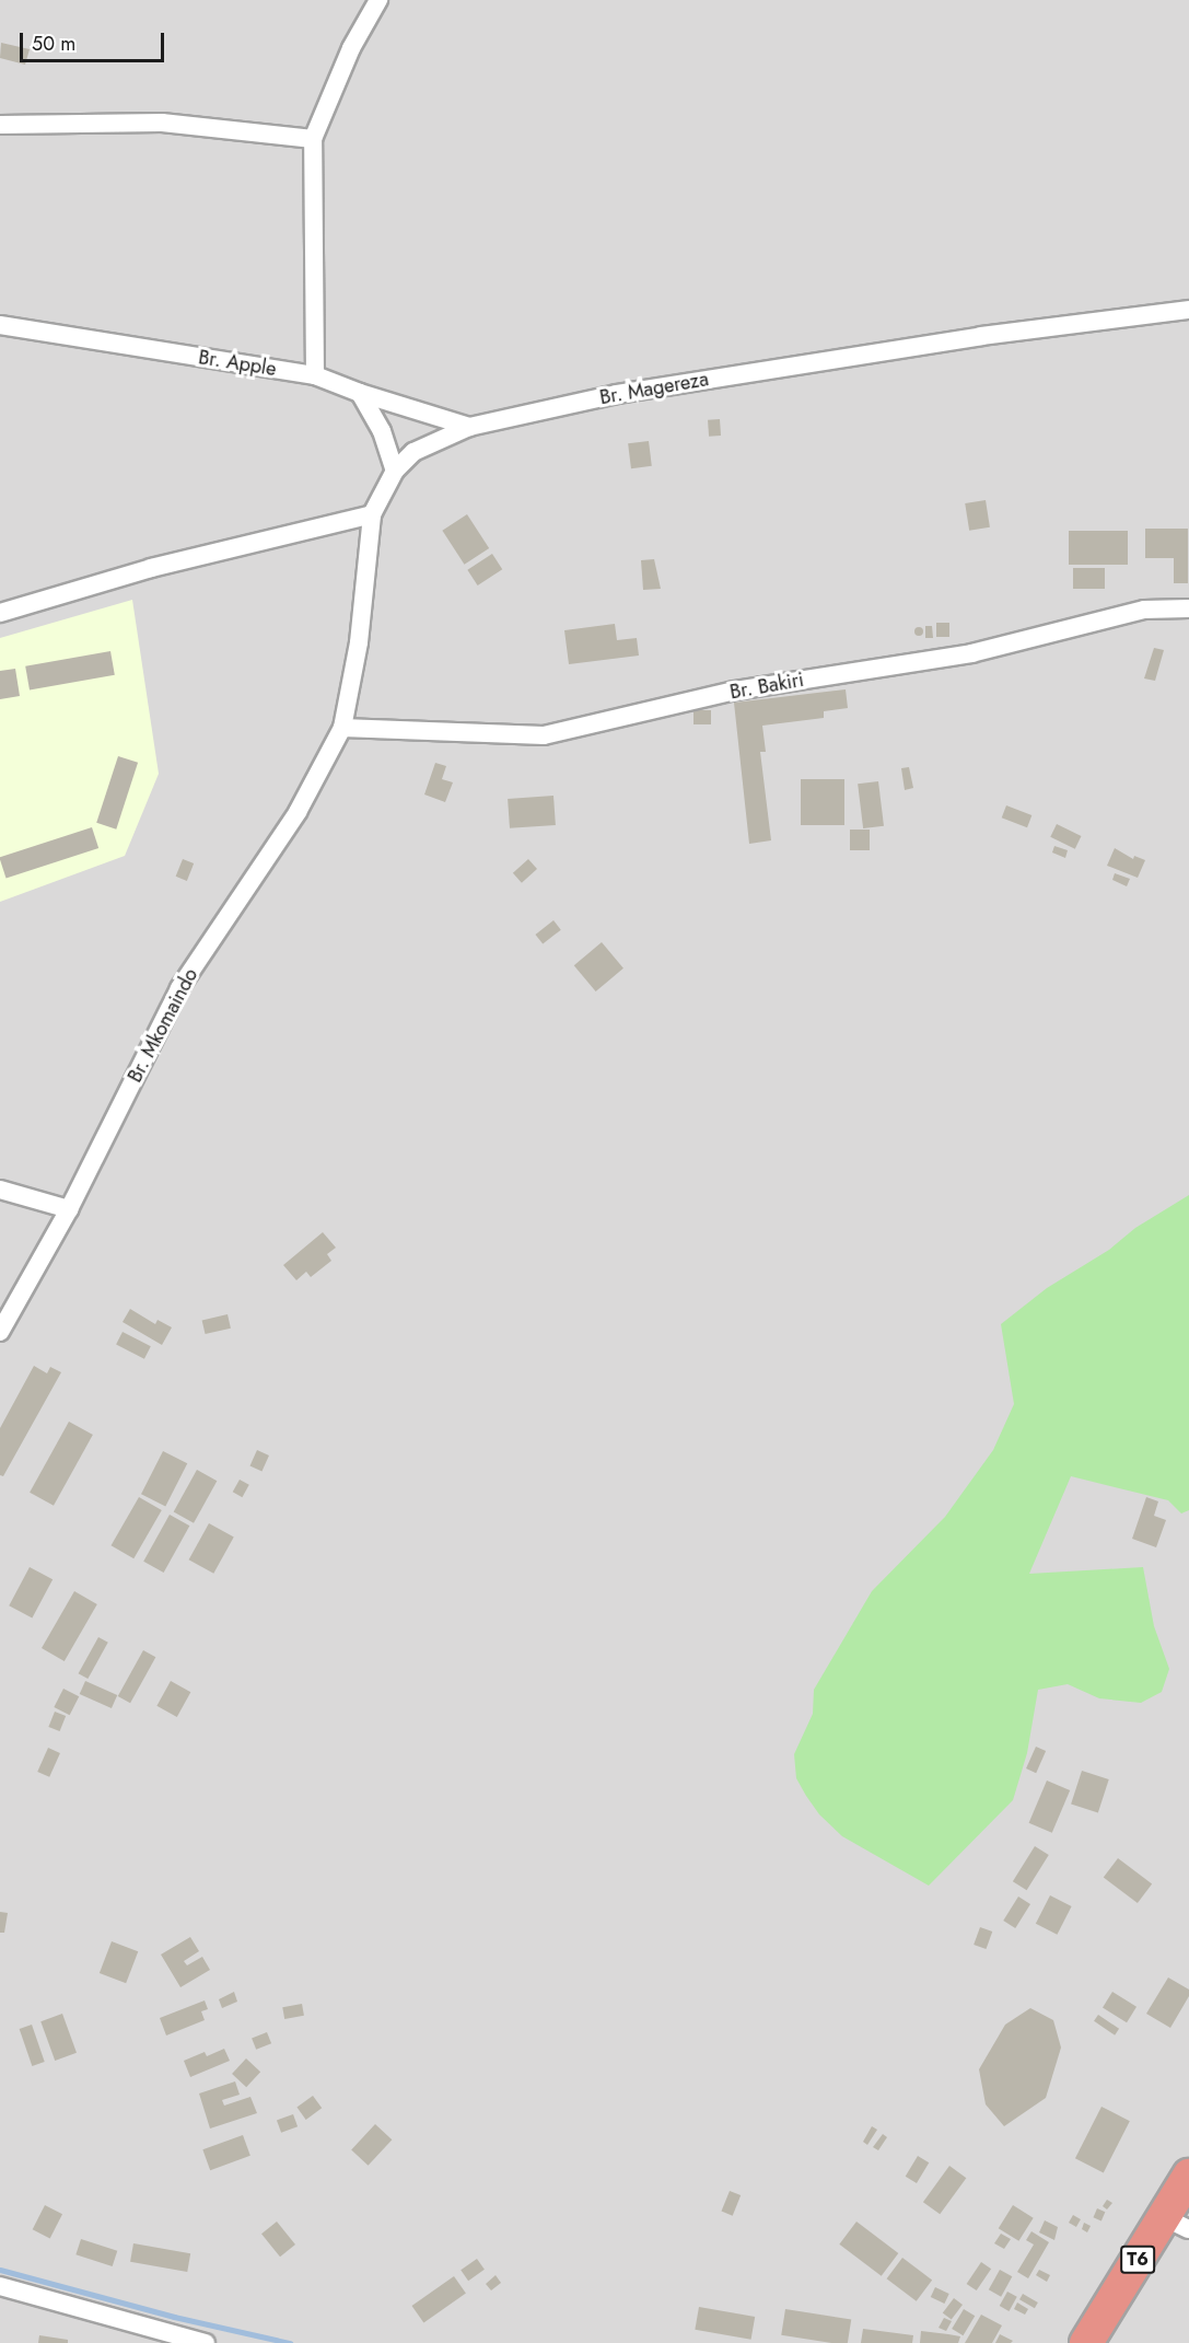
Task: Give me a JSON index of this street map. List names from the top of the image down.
{
  "streets": {
    "highway": ["T6"],
    "street": [
      "Br. Apple",
      "Br. Magereza",
      "Br. Bakiri",
      "Br. Mkomaindo"
    ]
  },
  "crossings": [
    ["Br. Apple", "Br. Magereza"],
    ["Br. Magereza", "Br. Bakiri"],
    ["Br. Magereza", "Br. Mkomaindo"],
    ["Br. Bakiri", "Br. Mkomaindo"]
  ],
  "scale_bar": "50 m"
}
